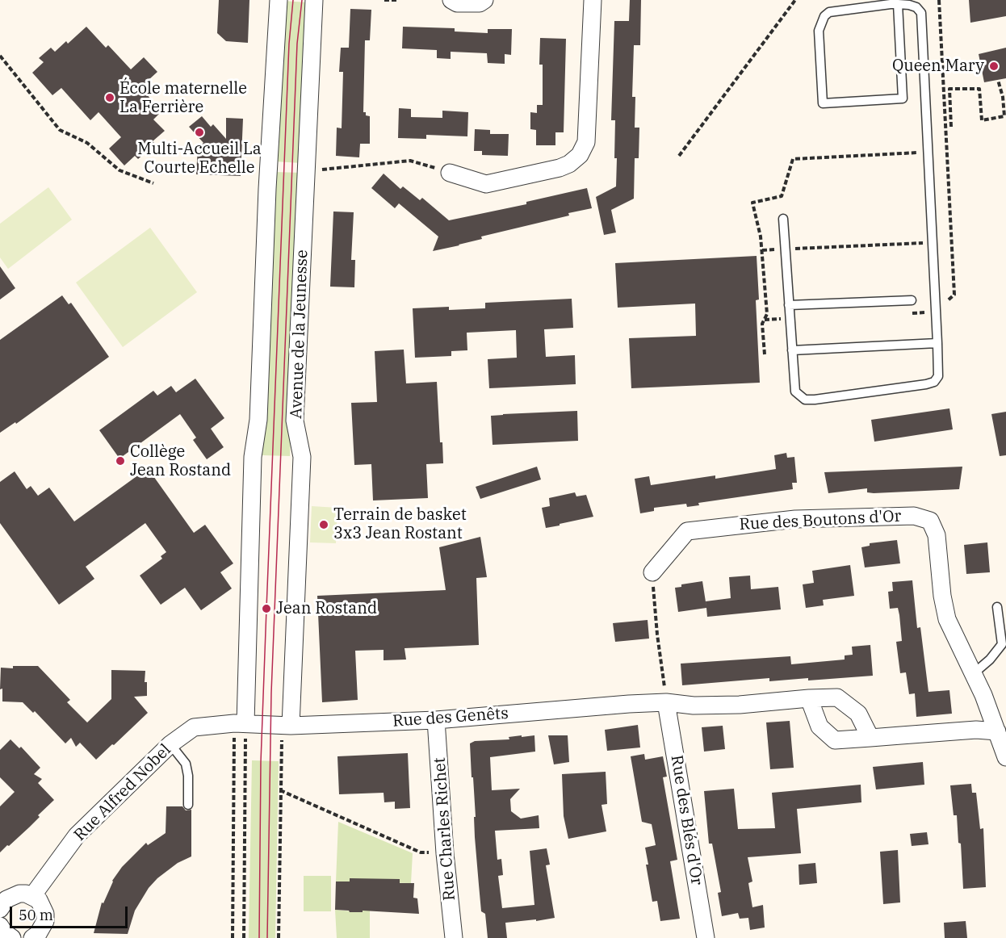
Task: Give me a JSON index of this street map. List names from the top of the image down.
{
  "streets": {
    "street": [
      "Avenue de la Jeunesse",
      "Rue des Boutons d'Or",
      "Rue des Genêts",
      "Rue Alfred Nobel",
      "Rue des Blés d'Or",
      "Rue Charles Richet"
    ]
  },
  "crossings": [
    ["Avenue de la Jeunesse", "Rue des Genêts"],
    ["Rue des Genêts", "Rue Alfred Nobel"],
    ["Rue des Genêts", "Rue des Blés d'Or"],
    ["Rue des Genêts", "Rue Charles Richet"]
  ],
  "places": [
    "Queen Mary",
    "École maternelle La Ferrière",
    "Multi-Accueil La Courte Echelle",
    "Collège Jean Rostand",
    "Terrain de basket 3x3 Jean Rostant",
    "Jean Rostand"
  ],
  "scale_bar": "50 m"
}
